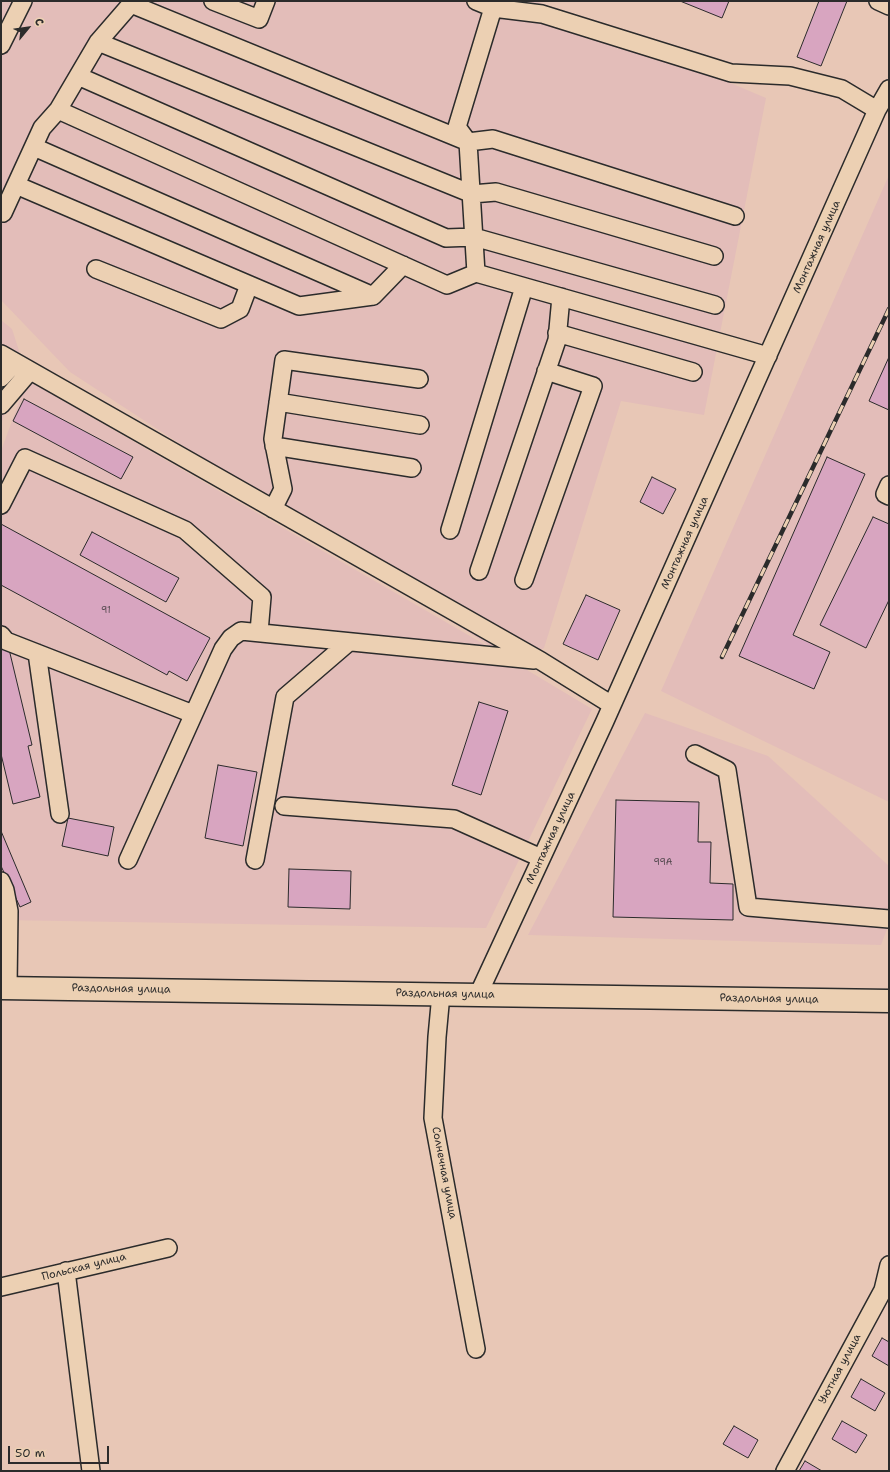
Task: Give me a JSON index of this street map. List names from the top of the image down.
{
  "streets": {
    "main road": ["Раздольная улица"],
    "street": [
      "Монтажная улица",
      "Солнечная улица",
      "Польская улица",
      "Уютная улица"
    ]
  },
  "crossings": [
    ["Монтажная улица", "Раздольная улица"],
    ["Раздольная улица", "Солнечная улица"]
  ],
  "house_numbers": ["91", "99А"],
  "scale_bar": "50 m",
  "north": "top right"
}
